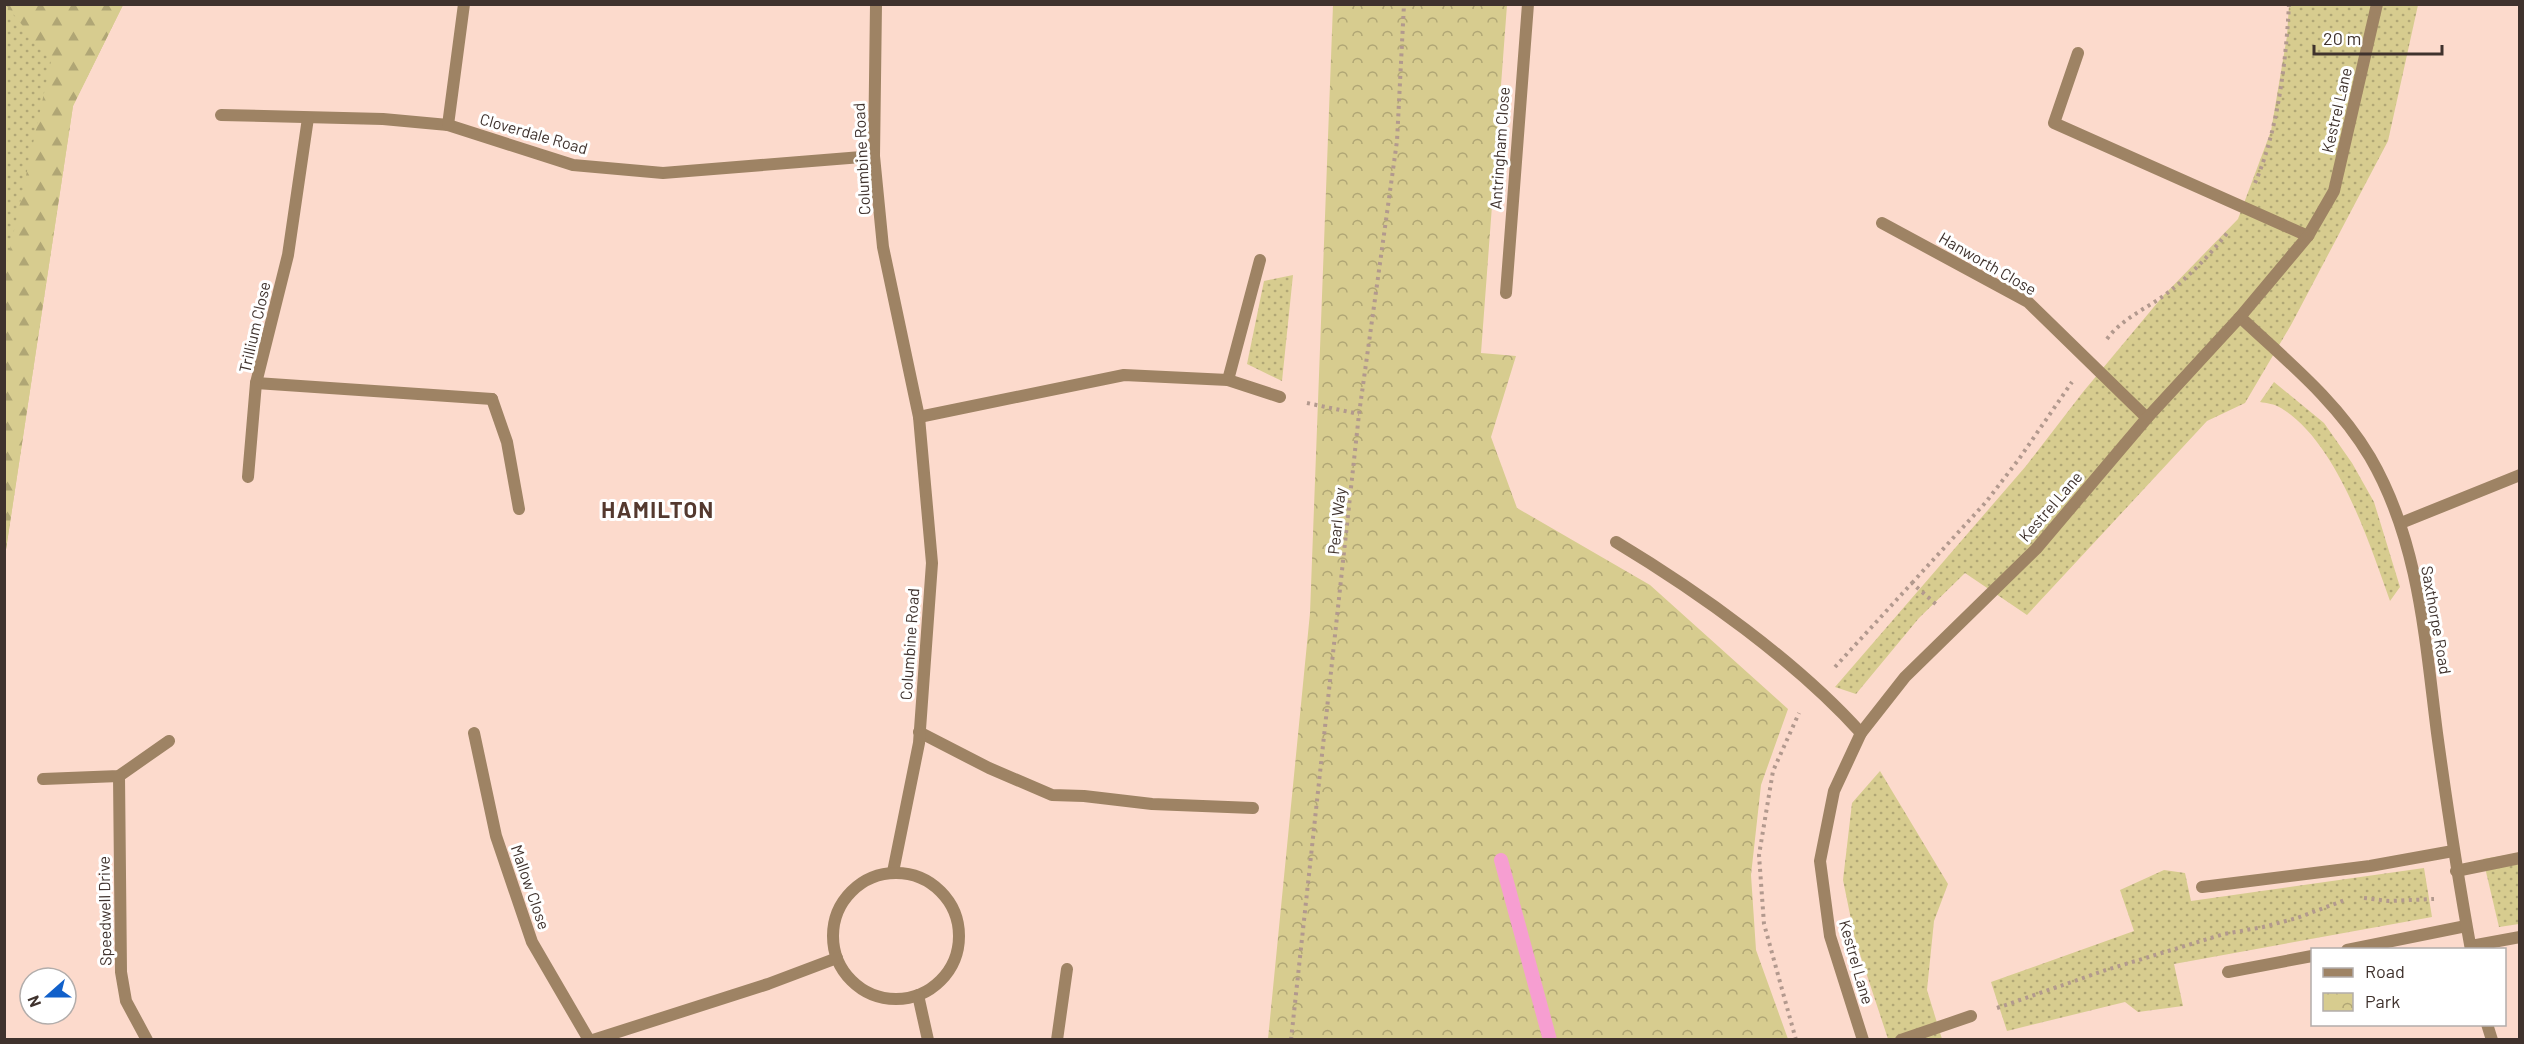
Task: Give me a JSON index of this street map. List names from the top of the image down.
{
  "streets": {
    "street": [
      "Kestrel Lane",
      "Cloverdale Road",
      "Antringham Close",
      "Columbine Road",
      "Hanworth Close",
      "Trillium Close",
      "Saxthorpe Road",
      "Mallow Close",
      "Speedwell Drive"
    ],
    "path": ["Pearl Way"]
  },
  "crossings": [
    ["Kestrel Lane", "Hanworth Close"],
    ["Kestrel Lane", "Saxthorpe Road"],
    ["Cloverdale Road", "Columbine Road"],
    ["Cloverdale Road", "Trillium Close"]
  ],
  "districts": ["HAMILTON"],
  "legend": ["Road", "Park"],
  "scale_bar": "20 m",
  "north": "left"
}
